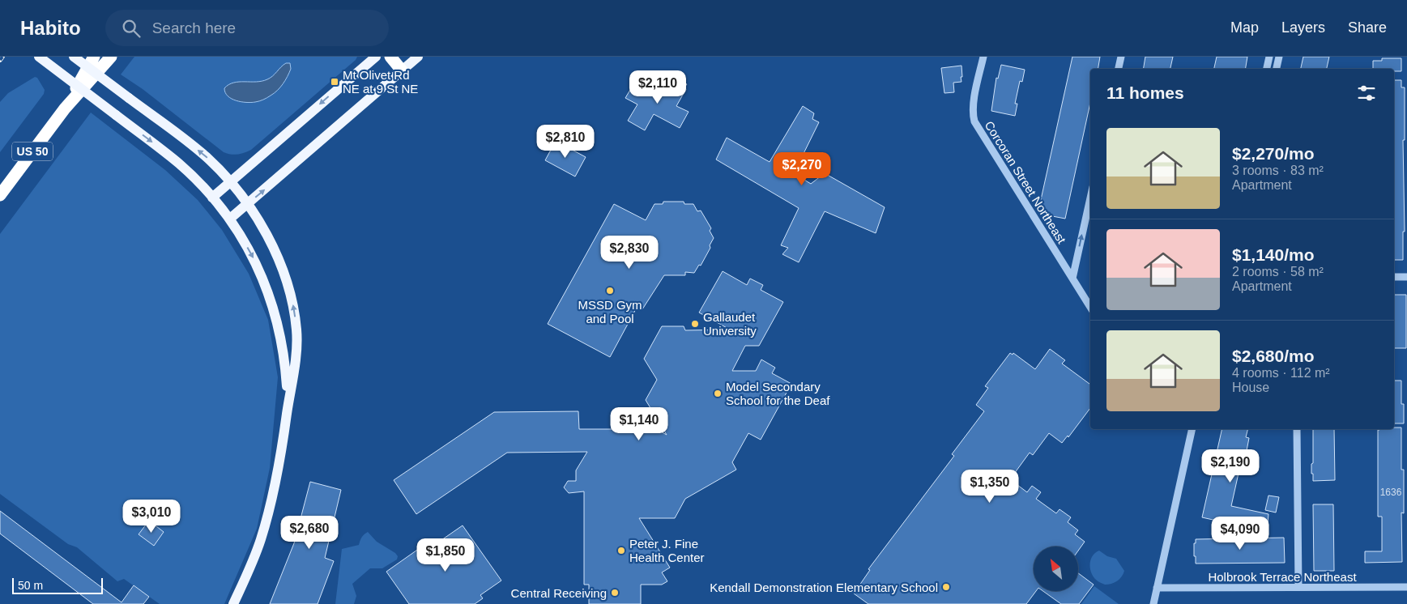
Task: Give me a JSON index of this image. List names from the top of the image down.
{
  "streets": {
    "highway": ["US 50"],
    "street": ["Corcoran Street Northeast", "Holbrook Terrace Northeast"]
  },
  "places": {
    "transit": ["Mt Olivet Rd NE at 9 St NE"],
    "other": [
      "MSSD Gym and Pool",
      "Gallaudet University",
      "Model Secondary School for the Deaf",
      "Peter J. Fine Health Center",
      "Kendall Demonstration Elementary School",
      "Central Receiving"
    ]
  },
  "house_numbers": ["1636"],
  "scale_bar": "50 m",
  "north": "top left",
  "page": {
    "header": "Habito",
    "search": "Search here",
    "nav": ["Map", "Layers", "Share"],
    "heading": "11 homes",
    "price": [
      "$2,110",
      "$2,810",
      "$2,270",
      "$2,830",
      "$1,140",
      "$2,190",
      "$1,350",
      "$3,010",
      "$2,680",
      "$4,090",
      "$1,850"
    ],
    "list": [
      {
        "name": "$2,270/mo",
        "note": "3 rooms · 83 m² · Apartment"
      },
      {
        "name": "$1,140/mo",
        "note": "2 rooms · 58 m² · Apartment"
      },
      {
        "name": "$2,680/mo",
        "note": "4 rooms · 112 m² · House"
      }
    ],
    "scale": "50 m"
  }
}
